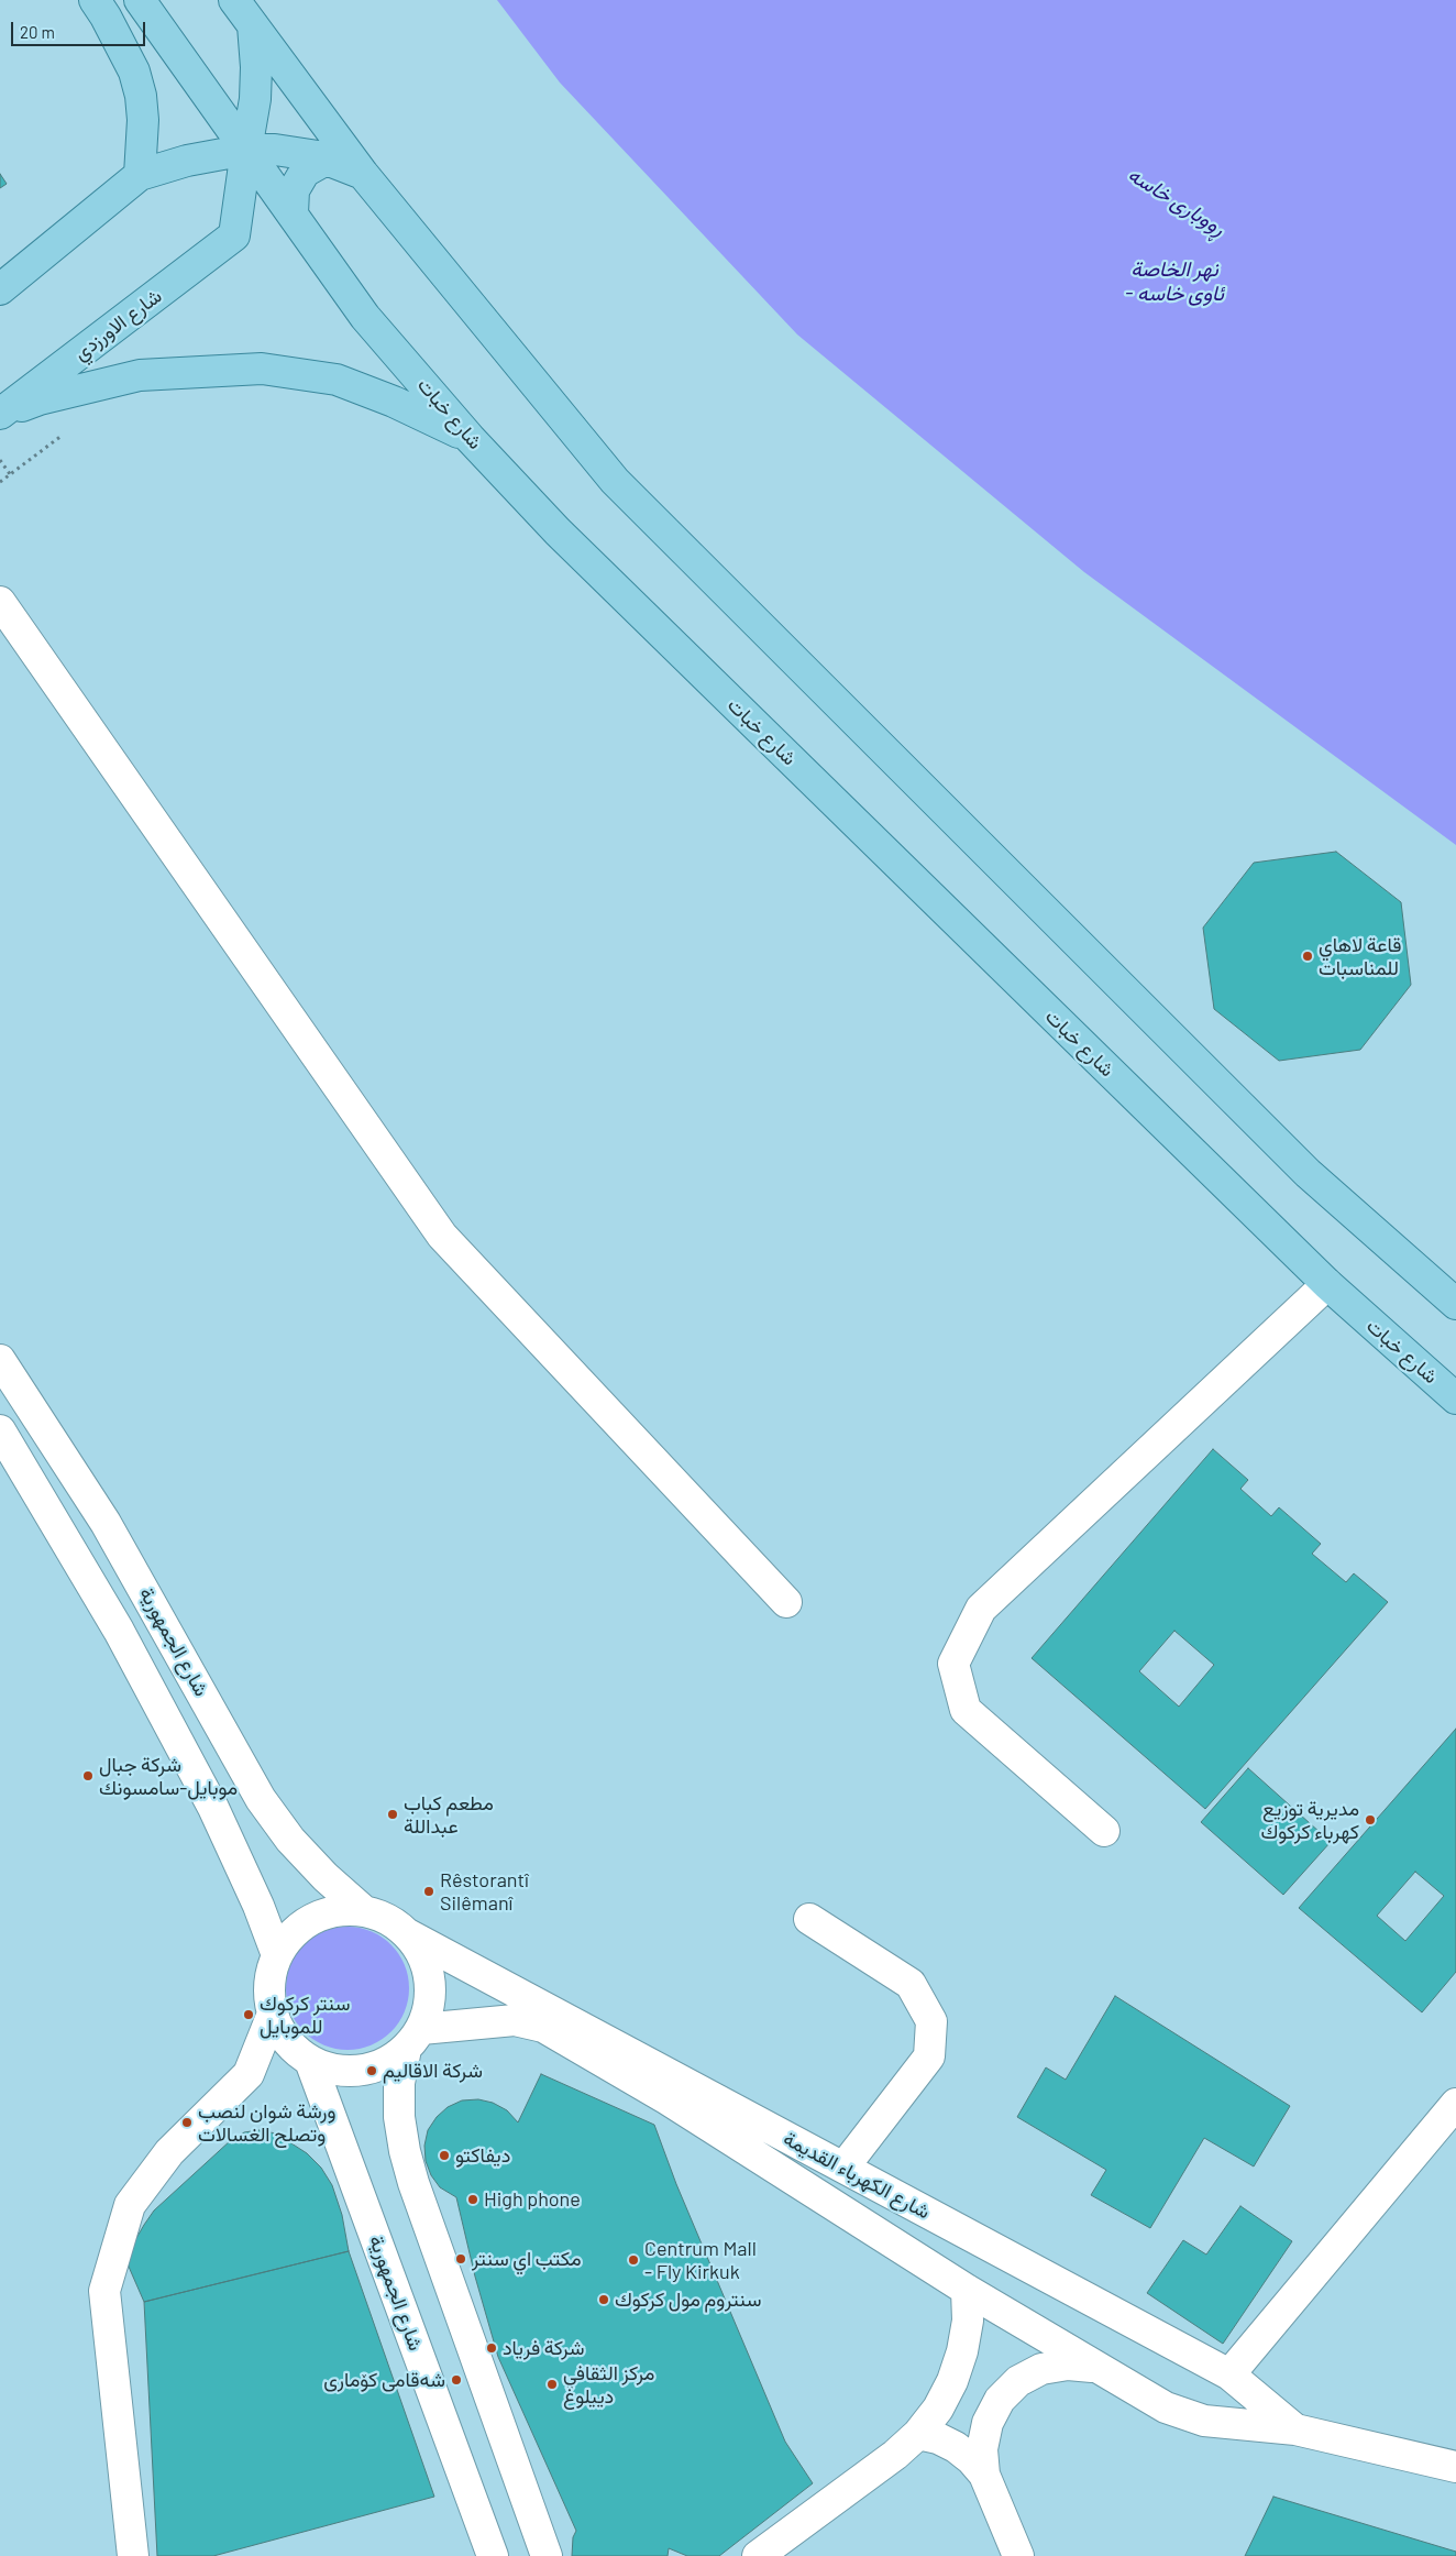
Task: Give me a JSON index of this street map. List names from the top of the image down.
{
  "streets": {
    "main road": ["شارع الاورزدي", "شارع خبات"],
    "street": ["شارع الجمهورية", "شارع الكهرباء القديمة"]
  },
  "crossings": [
    ["شارع الاورزدي", "شارع خبات"],
    ["شارع الجمهورية", "شارع الكهرباء القديمة"]
  ],
  "water": ["ڕووباری خاسە", "نهر الخاصة - ئاوی خاسە"],
  "places": [
    "قاعة لاهاي للمناسبات",
    "شركة جبال موبايل-سامسونك",
    "مطعم كباب عبداللة",
    "مديرية توزيع كهرباء كركوك",
    "Rêstorantî Silêmanî",
    "سنتر كركوك للموبايل",
    "شركة الاقاليم",
    "ورشة شوان لنصب وتصلح الغسالات",
    "ديفاكتو",
    "High phone",
    "مكتب اي سنتر",
    "Centrum Mall - Fly Kirkuk",
    "سنتروم مول كركوك",
    "شركة فرياد",
    "شەقامی کۆماری",
    "مركز الثقافي دييلوغ"
  ],
  "scale_bar": "20 m"
}
